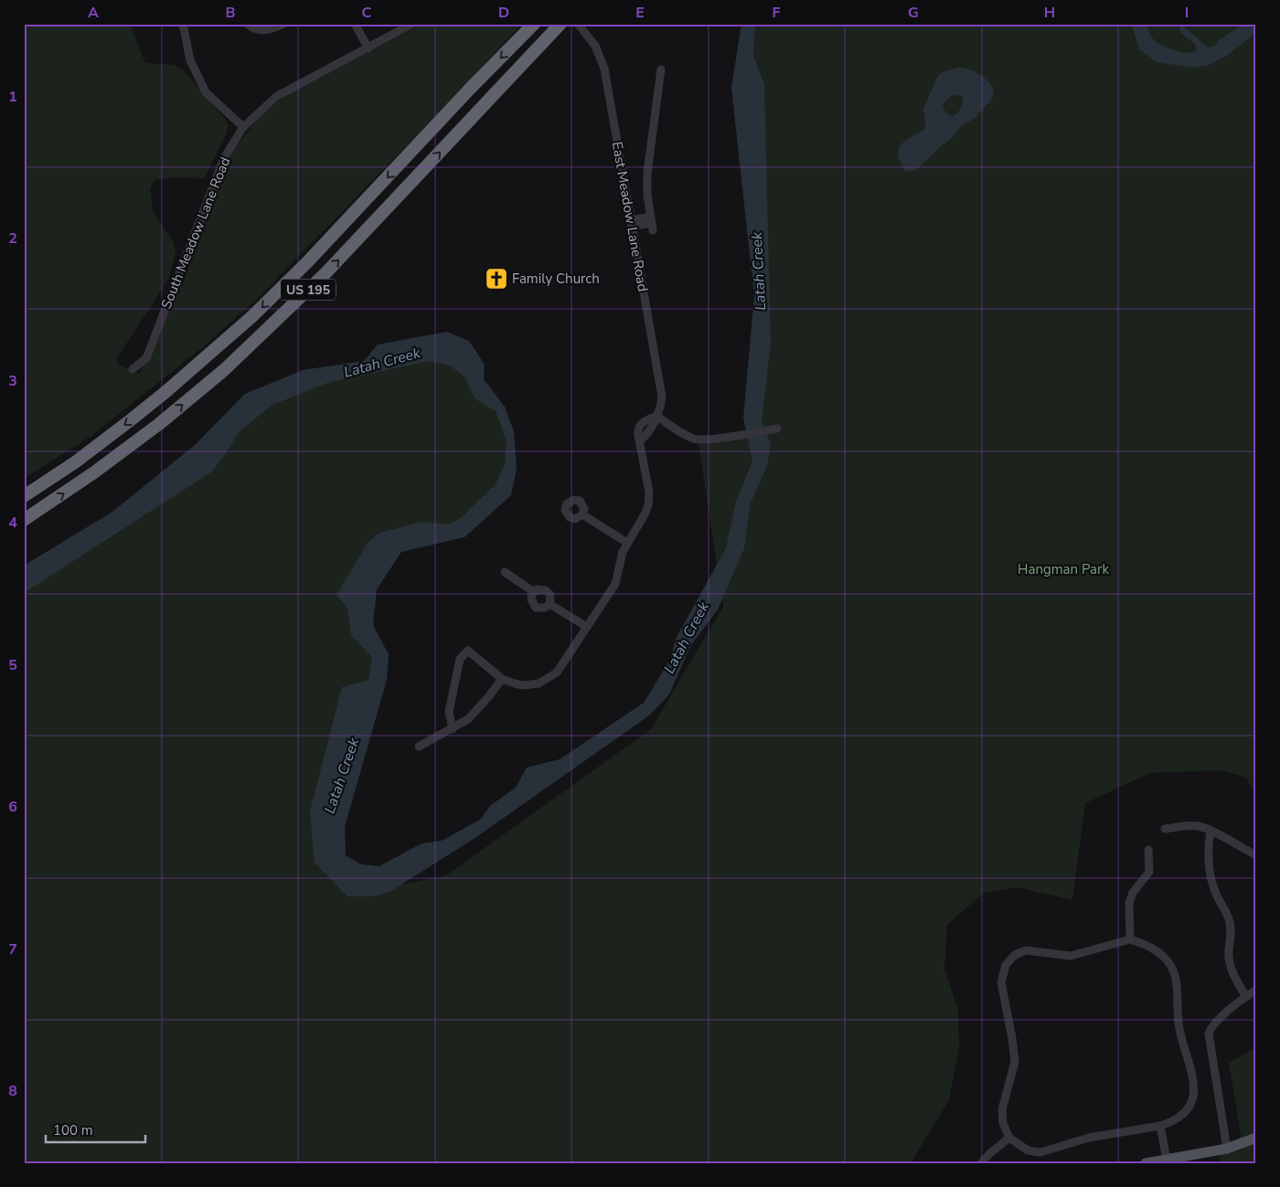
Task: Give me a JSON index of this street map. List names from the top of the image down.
{
  "streets": {
    "highway": ["US 195"],
    "street": ["East Meadow Lane Road", "South Meadow Lane Road"]
  },
  "water": ["Latah Creek"],
  "parks": ["Hangman Park"],
  "places": {
    "church": ["Family Church"]
  },
  "scale_bar": "100 m",
  "grid": {
    "columns": [
      "A",
      "B",
      "C",
      "D",
      "E",
      "F",
      "G",
      "H",
      "I"
    ],
    "rows": [
      "1",
      "2",
      "3",
      "4",
      "5",
      "6",
      "7",
      "8"
    ]
  }
}
